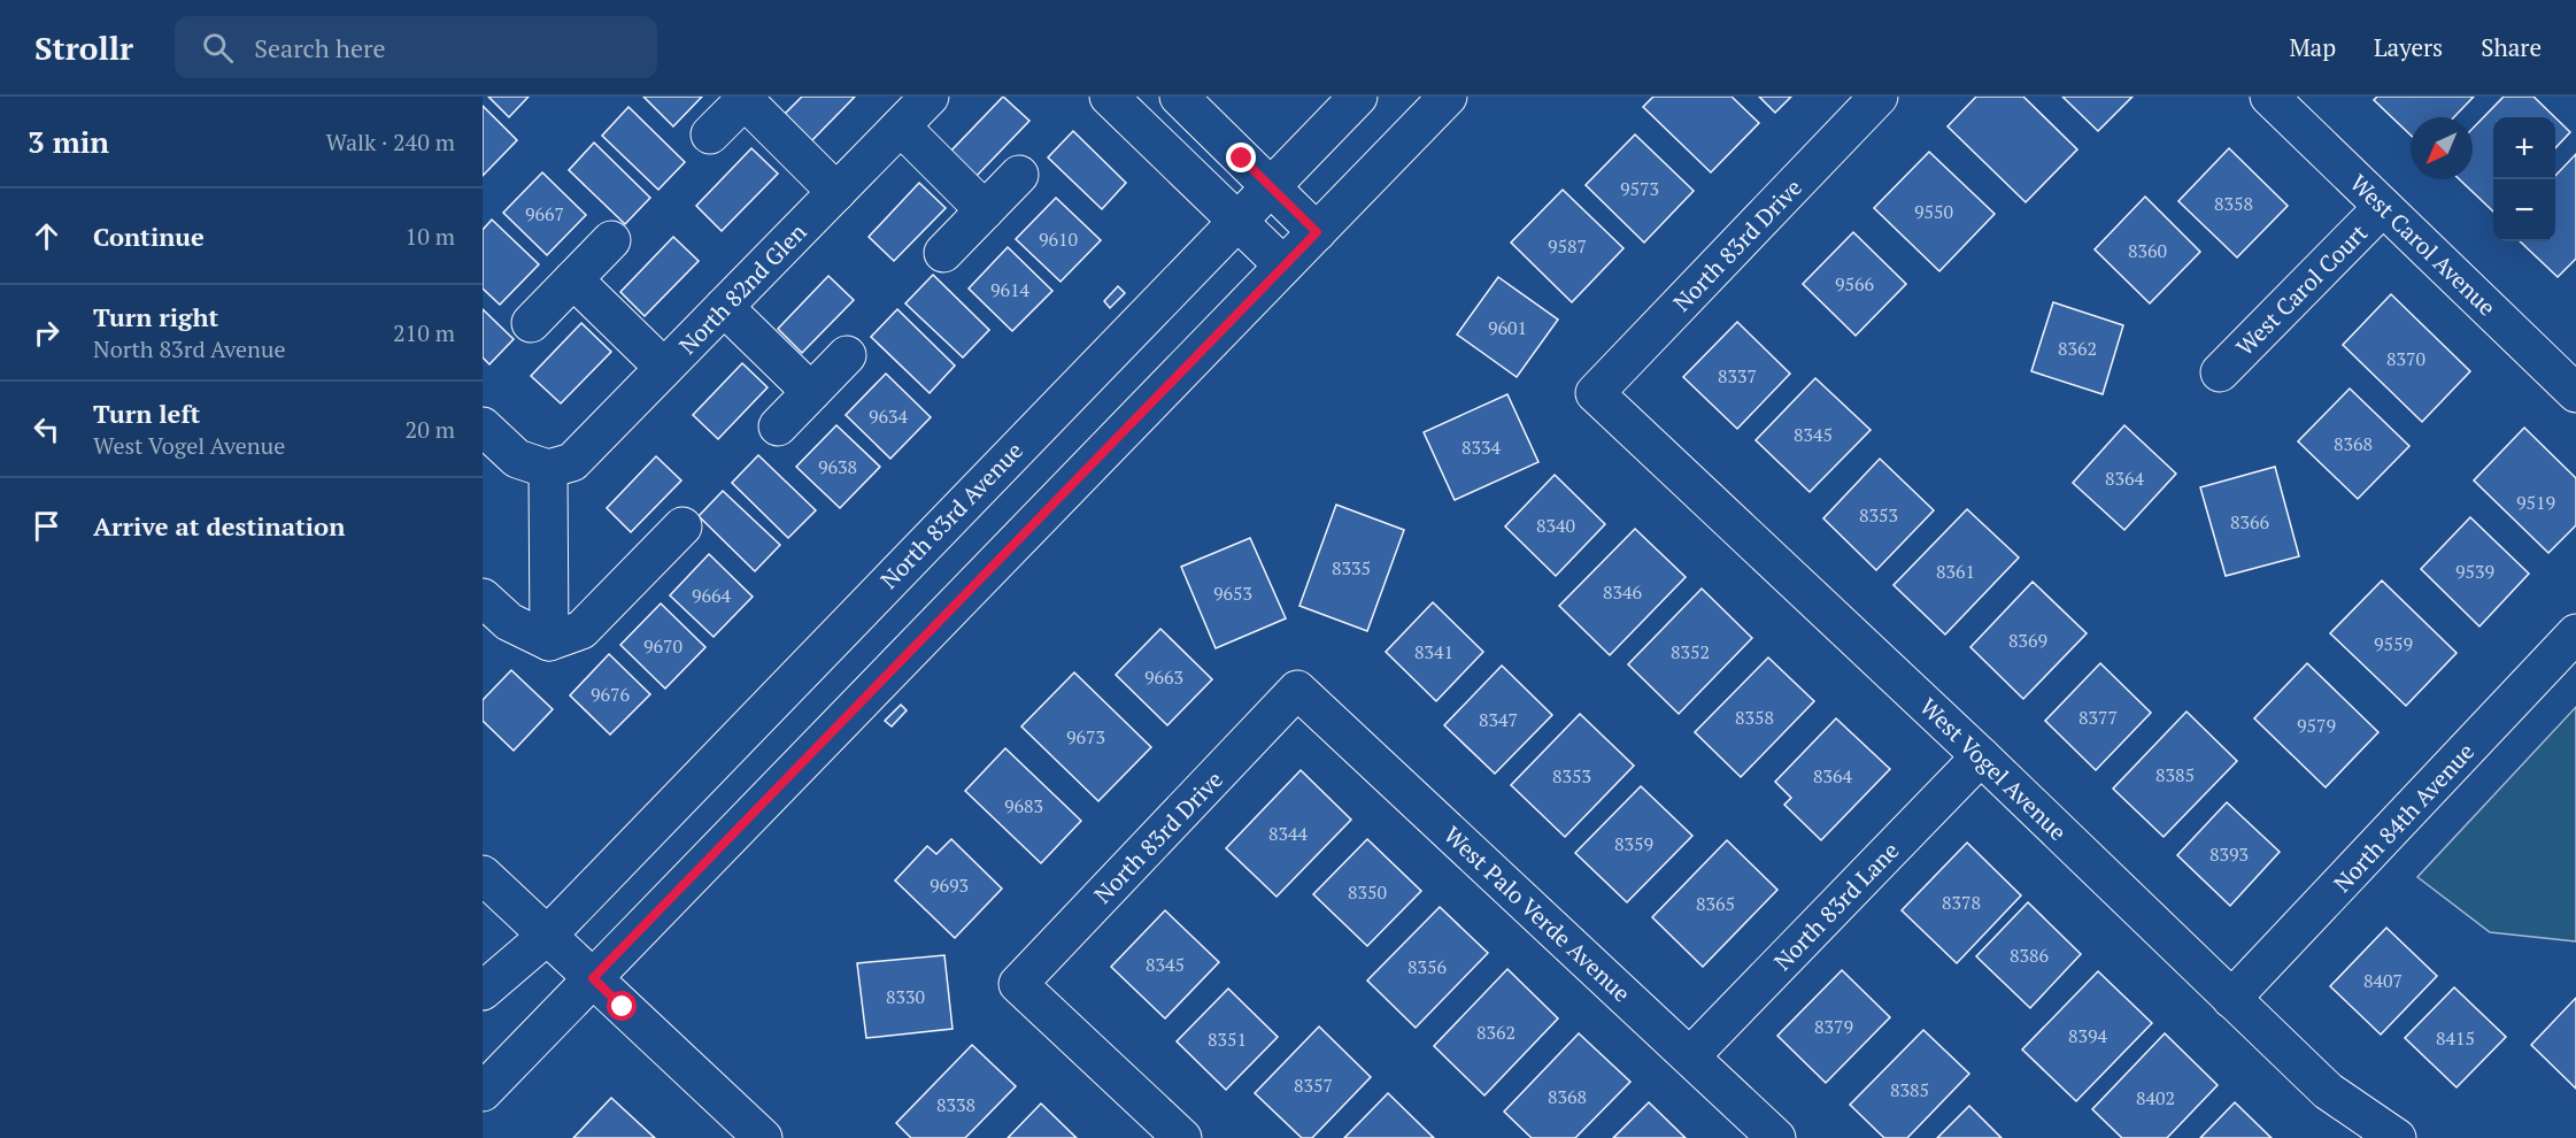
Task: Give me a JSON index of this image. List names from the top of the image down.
{
  "streets": {
    "street": [
      "North 83rd Drive",
      "West Carol Avenue",
      "North 82nd Glen",
      "West Carol Court",
      "North 83rd Avenue",
      "West Vogel Avenue",
      "North 84th Avenue",
      "North 83rd Lane",
      "West Palo Verde Avenue"
    ]
  },
  "crossings": [
    ["North 83rd Drive", "West Vogel Avenue"],
    ["North 83rd Drive", "West Palo Verde Avenue"],
    ["West Carol Avenue", "West Carol Court"],
    ["West Vogel Avenue", "North 84th Avenue"],
    ["West Vogel Avenue", "North 83rd Lane"],
    ["North 83rd Lane", "West Palo Verde Avenue"]
  ],
  "house_numbers": [
    "9573",
    "8358",
    "9550",
    "9667",
    "9610",
    "9587",
    "8360",
    "9566",
    "9614",
    "9601",
    "8362",
    "8370",
    "8337",
    "9634",
    "8345",
    "8368",
    "8334",
    "9638",
    "8364",
    "9519",
    "8353",
    "8366",
    "8340",
    "8335",
    "8361",
    "9539",
    "8346",
    "9653",
    "9664",
    "8369",
    "9559",
    "9670",
    "8341",
    "8352",
    "9663",
    "9676",
    "8358",
    "8377",
    "8347",
    "9579",
    "9673",
    "8385",
    "8353",
    "8364",
    "9683",
    "8344",
    "8359",
    "8393",
    "9693",
    "8350",
    "8378",
    "8365",
    "8386",
    "8345",
    "8356",
    "8407",
    "8330",
    "8379",
    "8362",
    "8394",
    "8415",
    "8351",
    "8357",
    "8385",
    "8368",
    "8402",
    "8338"
  ],
  "north": "bottom left",
  "page": {
    "header": "Strollr",
    "search": "Search here",
    "nav": ["Map", "Layers", "Share"],
    "heading": ["3 min", "Walk · 240 m"],
    "map_buttons": ["+", "−"],
    "list": [
      ["Continue", "10 m"],
      ["Turn right", "North 83rd Avenue", "210 m"],
      ["Turn left", "West Vogel Avenue", "20 m"],
      "Arrive at destination"
    ]
  }
}
